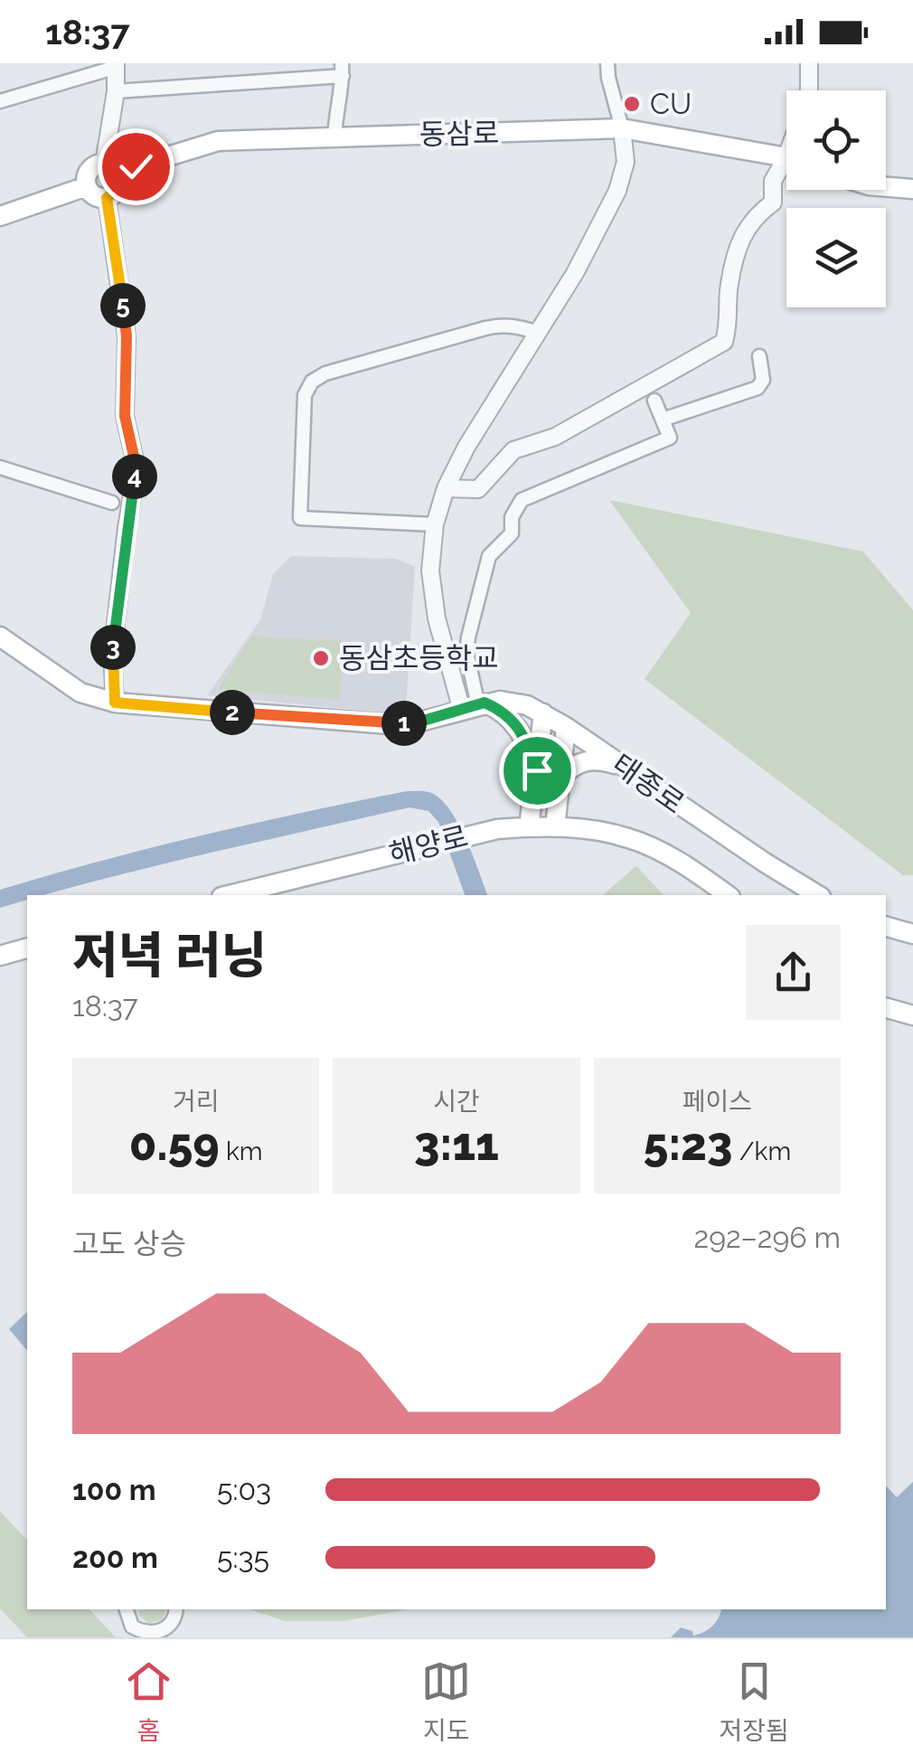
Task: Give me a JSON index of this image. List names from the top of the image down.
{
  "streets": {
    "main road": ["동삼로", "태종로", "해양로"]
  },
  "places": ["CU", "동삼초등학교"],
  "page": {
    "status": "18:37",
    "pins": [
      "5",
      "4",
      "3",
      "2",
      "1"
    ],
    "heading": ["저녁 러닝", "18:37"],
    "stats": [
      ["거리", "0.59 km"],
      ["시간", "3:11"],
      ["페이스", "5:23 /km"]
    ],
    "chart": ["고도 상승", "292–296 m"],
    "list": [
      {
        "name": "100 m",
        "note": "5:03"
      },
      {
        "name": "200 m",
        "note": "5:35"
      }
    ],
    "tabs": ["홈", "지도", "저장됨"]
  }
}
